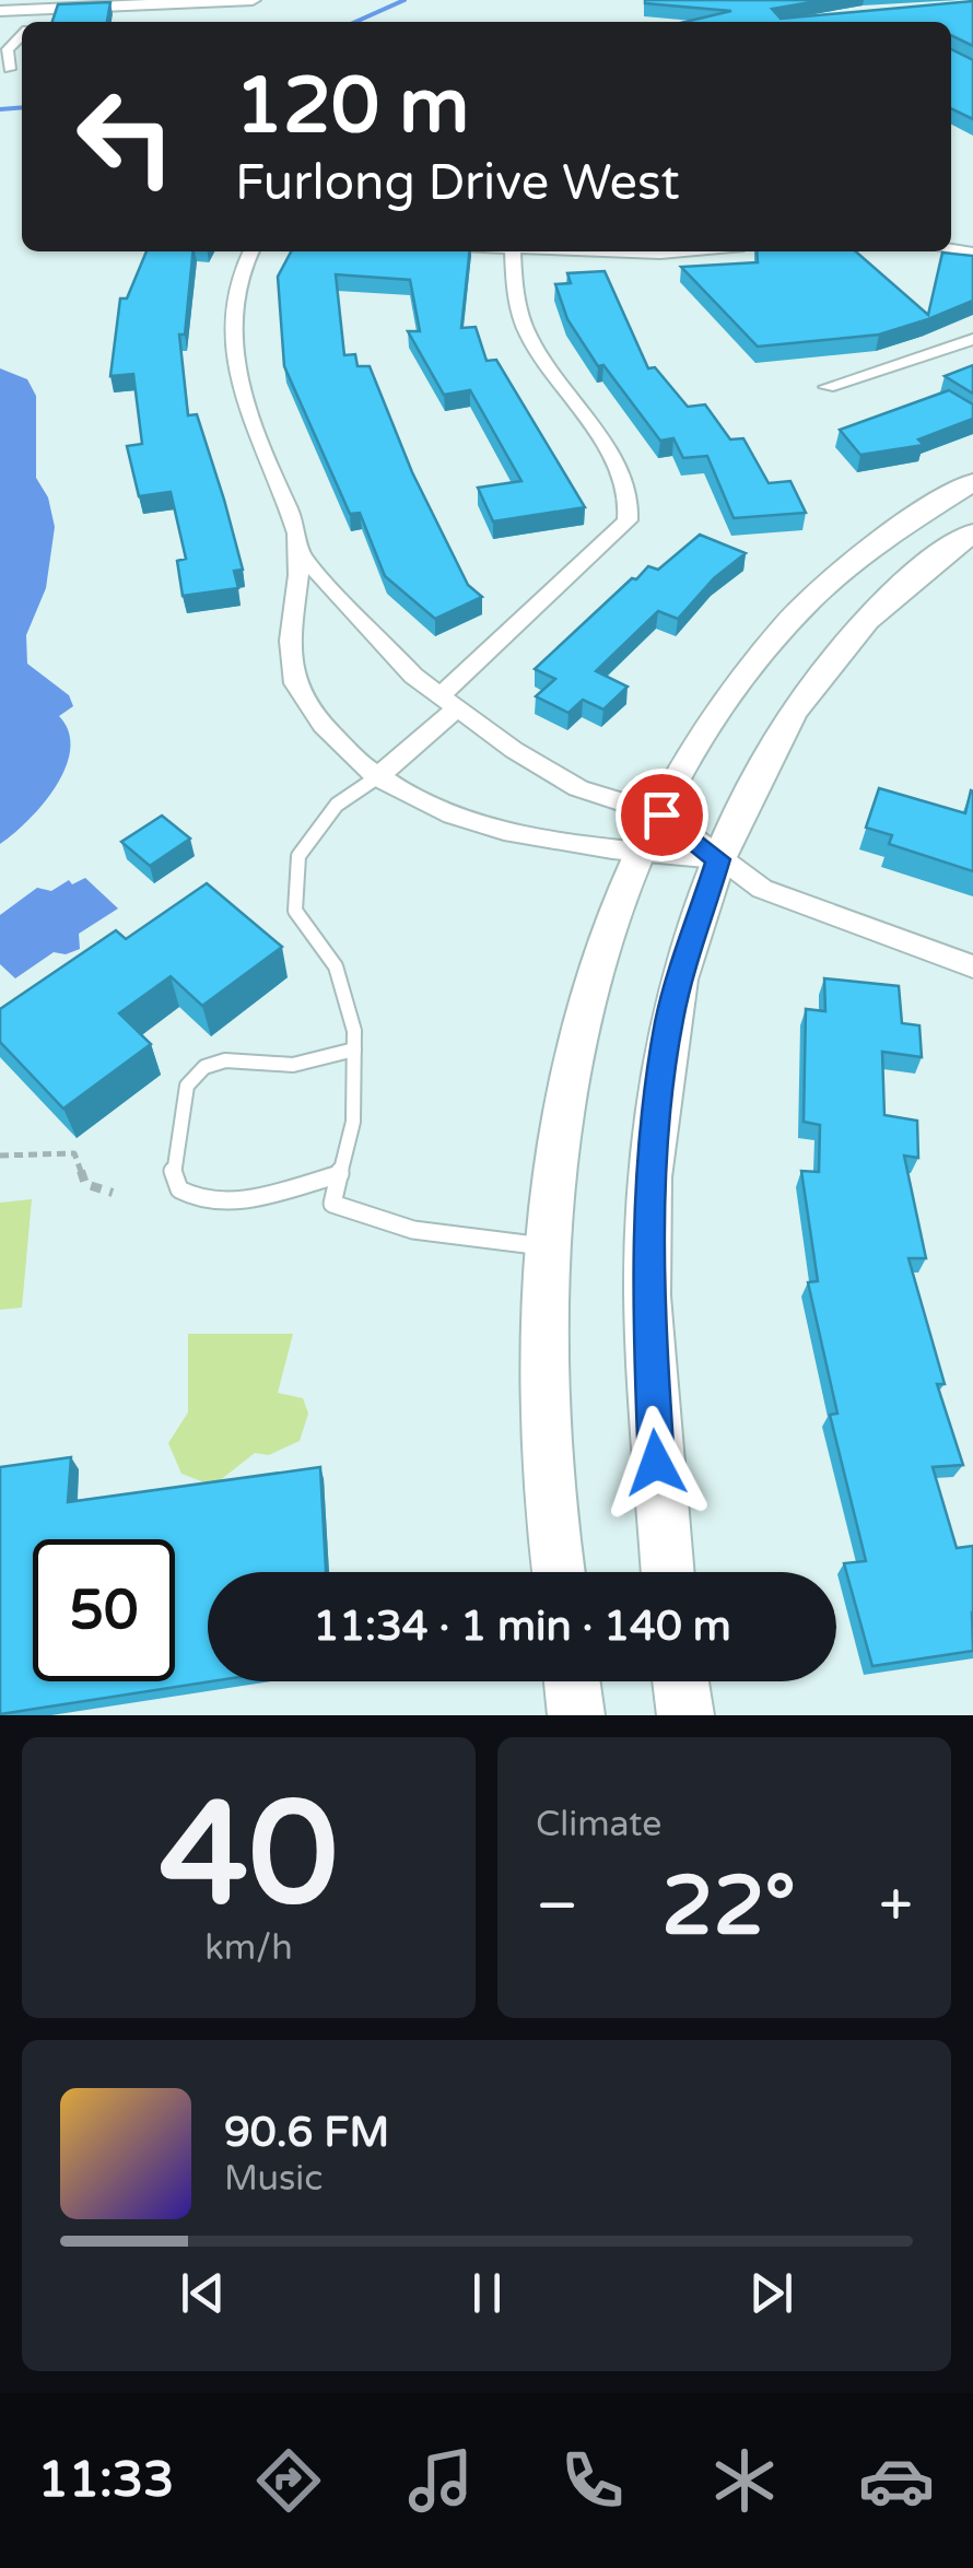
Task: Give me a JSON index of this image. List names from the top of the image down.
{
  "page": {
    "turn": ["120 m", "Furlong Drive West"],
    "limit": "50",
    "trip": "11:34 · 1 min · 140 m",
    "tile": [
      ["40", "km/h"],
      "Climate"
    ],
    "heat": ["−", "22°", "+"],
    "song": ["90.6 FM", "Music"],
    "tabs": "11:33"
  }
}
